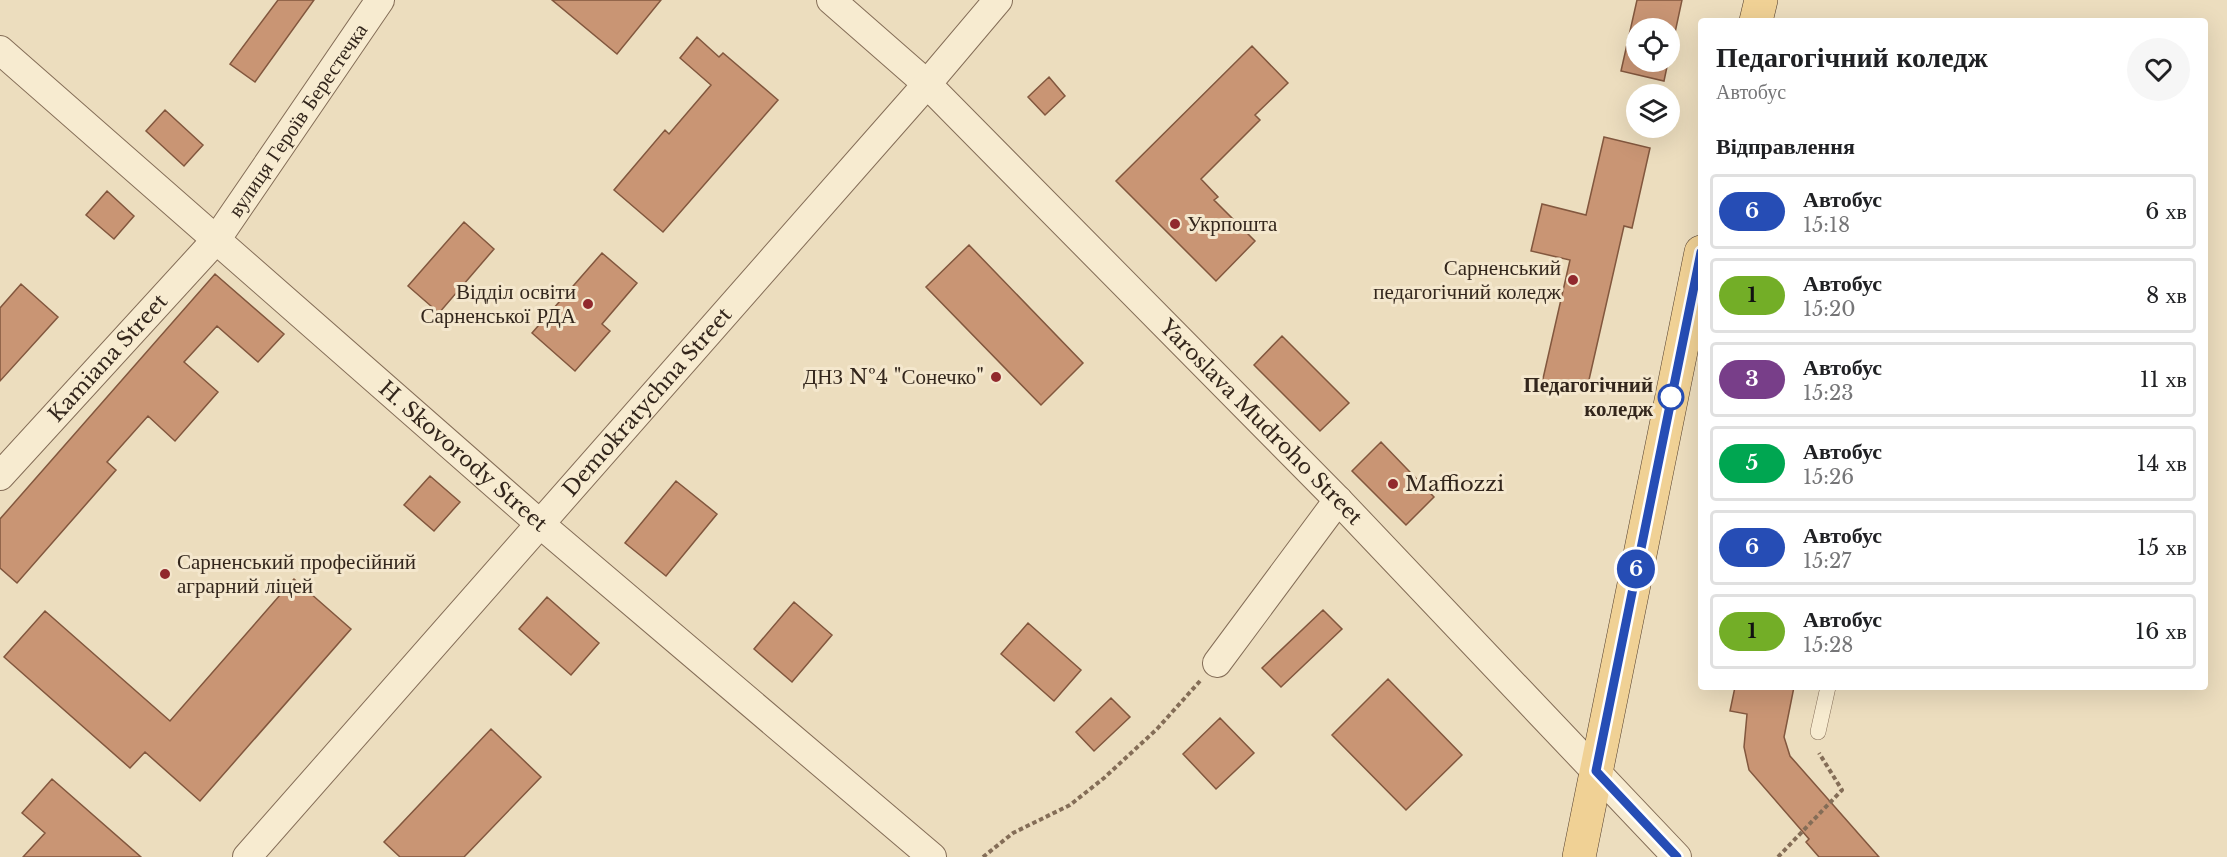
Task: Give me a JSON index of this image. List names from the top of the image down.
{
  "streets": {
    "street": [
      "вулиця Героїв Берестечка",
      "Kamiana Street",
      "Demokratychna Street",
      "Yaroslava Mudroho Street",
      "H. Skovorody Street"
    ]
  },
  "crossings": [
    ["вулиця Героїв Берестечка", "Kamiana Street"],
    ["вулиця Героїв Берестечка", "H. Skovorody Street"],
    ["Kamiana Street", "H. Skovorody Street"],
    ["Demokratychna Street", "Yaroslava Mudroho Street"],
    ["Demokratychna Street", "H. Skovorody Street"]
  ],
  "places": [
    "Укрпошта",
    "Сарненський педагогічний коледж",
    "Відділ освіти Сарненської РДА",
    "ДНЗ №4 \"Сонечко\"",
    "Педагогічний коледж",
    "Maffiozzi",
    "Сарненський професійний аграрний ліцей"
  ],
  "lines": ["bus line 6"],
  "page": {
    "on_map": "6",
    "heading": [
      ["Педагогічний коледж", "Автобус"],
      "Відправлення"
    ],
    "list": [
      {
        "mark": "6",
        "name": "Автобус",
        "note": "15:18",
        "value": "6 хв"
      },
      {
        "mark": "1",
        "name": "Автобус",
        "note": "15:20",
        "value": "8 хв"
      },
      {
        "mark": "3",
        "name": "Автобус",
        "note": "15:23",
        "value": "11 хв"
      },
      {
        "mark": "5",
        "name": "Автобус",
        "note": "15:26",
        "value": "14 хв"
      },
      {
        "mark": "6",
        "name": "Автобус",
        "note": "15:27",
        "value": "15 хв"
      },
      {
        "mark": "1",
        "name": "Автобус",
        "note": "15:28",
        "value": "16 хв"
      }
    ]
  }
}
